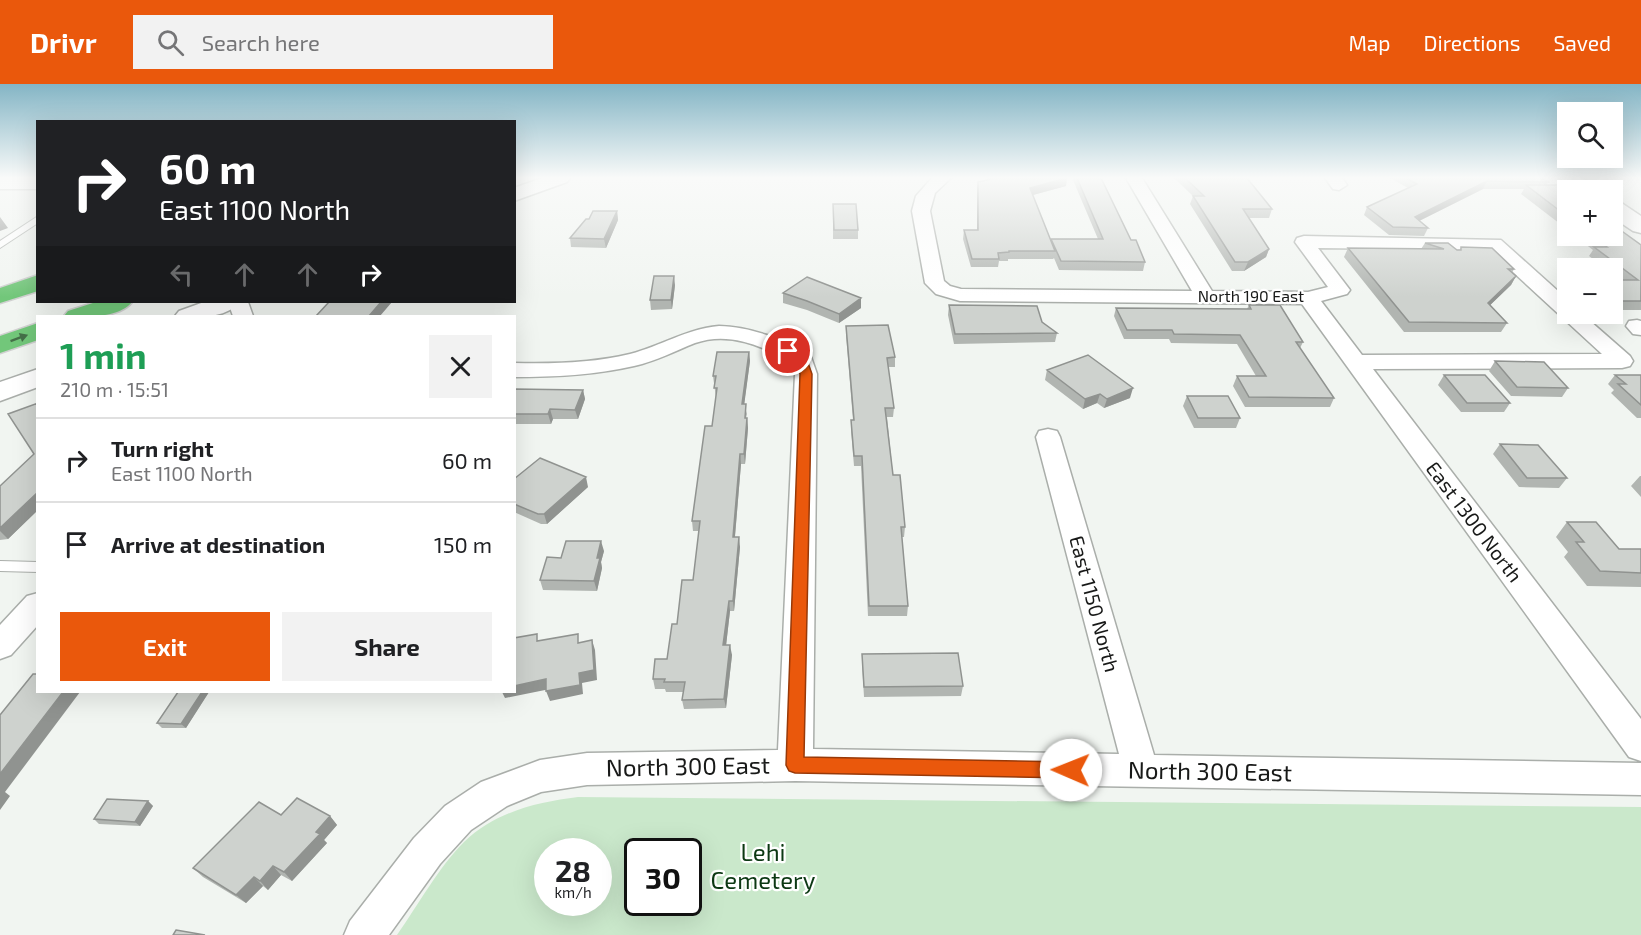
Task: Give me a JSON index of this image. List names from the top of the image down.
{
  "streets": {
    "street": [
      "North 190 East",
      "East 1300 North",
      "East 1150 North",
      "North 300 East"
    ]
  },
  "crossings": [
    ["North 190 East", "East 1300 North"],
    ["East 1150 North", "North 300 East"]
  ],
  "parks": ["Lehi Cemetery"],
  "page": {
    "header": "Drivr",
    "search": "Search here",
    "nav": ["Map", "Directions", "Saved"],
    "map_buttons": ["+", "−"],
    "turn": ["60 m", "East 1100 North"],
    "heading": ["1 min", "210 m · 15:51"],
    "list": [
      {
        "name": "Turn right",
        "note": "East 1100 North",
        "value": "60 m"
      },
      {
        "name": "Arrive at destination",
        "value": "150 m"
      }
    ],
    "buttons": ["Exit", "Share"],
    "speed": "28 km/h",
    "limit": "30"
  }
}
